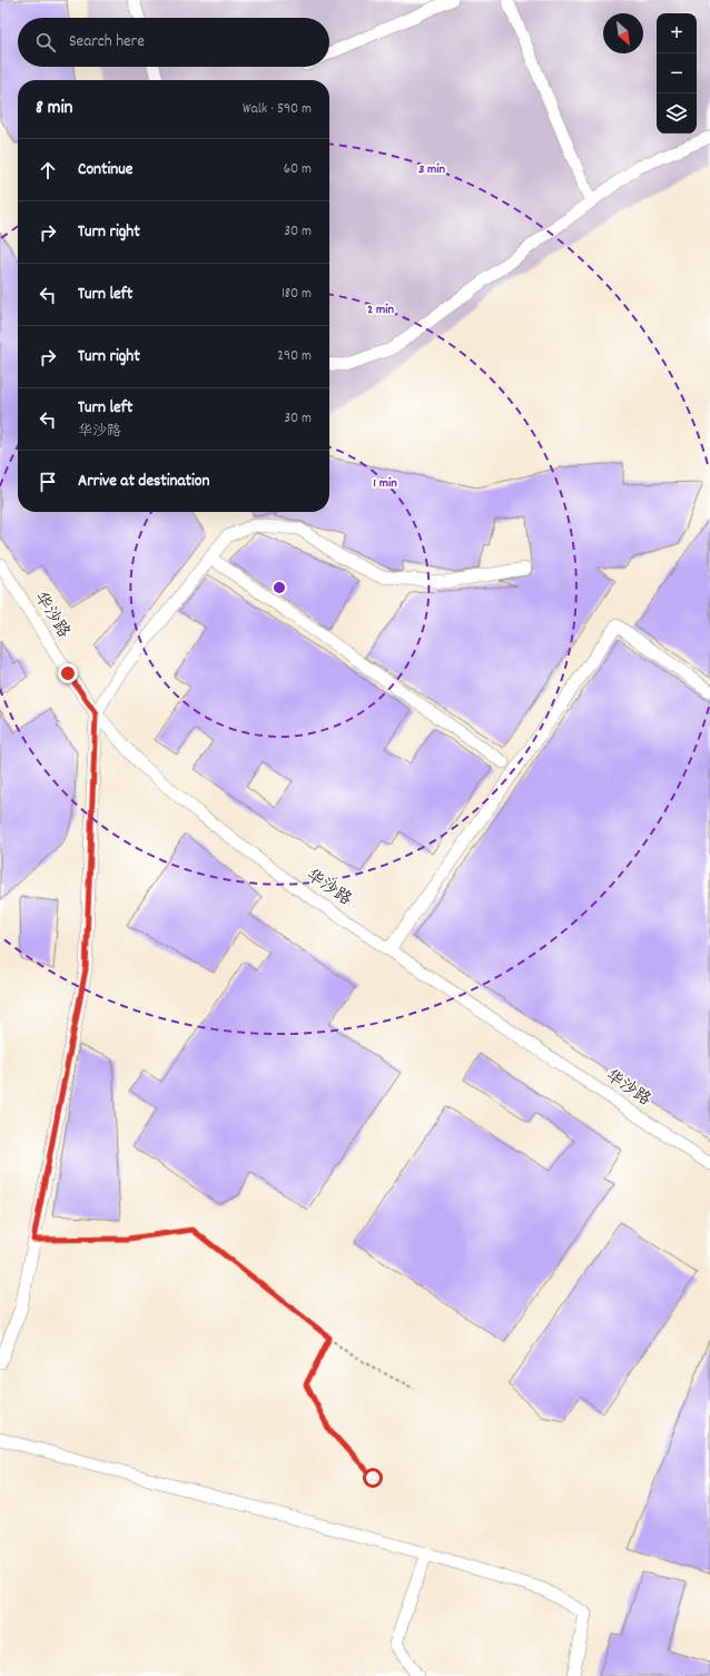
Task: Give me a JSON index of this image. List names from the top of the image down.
{
  "streets": {
    "street": ["华沙路"]
  },
  "north": "bottom right",
  "page": {
    "map_buttons": ["+", "−"],
    "search": "Search here",
    "heading": ["8 min", "Walk · 590 m"],
    "list": [
      ["Continue", "60 m"],
      ["Turn right", "30 m"],
      ["Turn left", "180 m"],
      ["Turn right", "290 m"],
      ["Turn left", "华沙路", "30 m"],
      "Arrive at destination"
    ]
  },
  "rings": ["3 min", "2 min", "1 min"]
}
